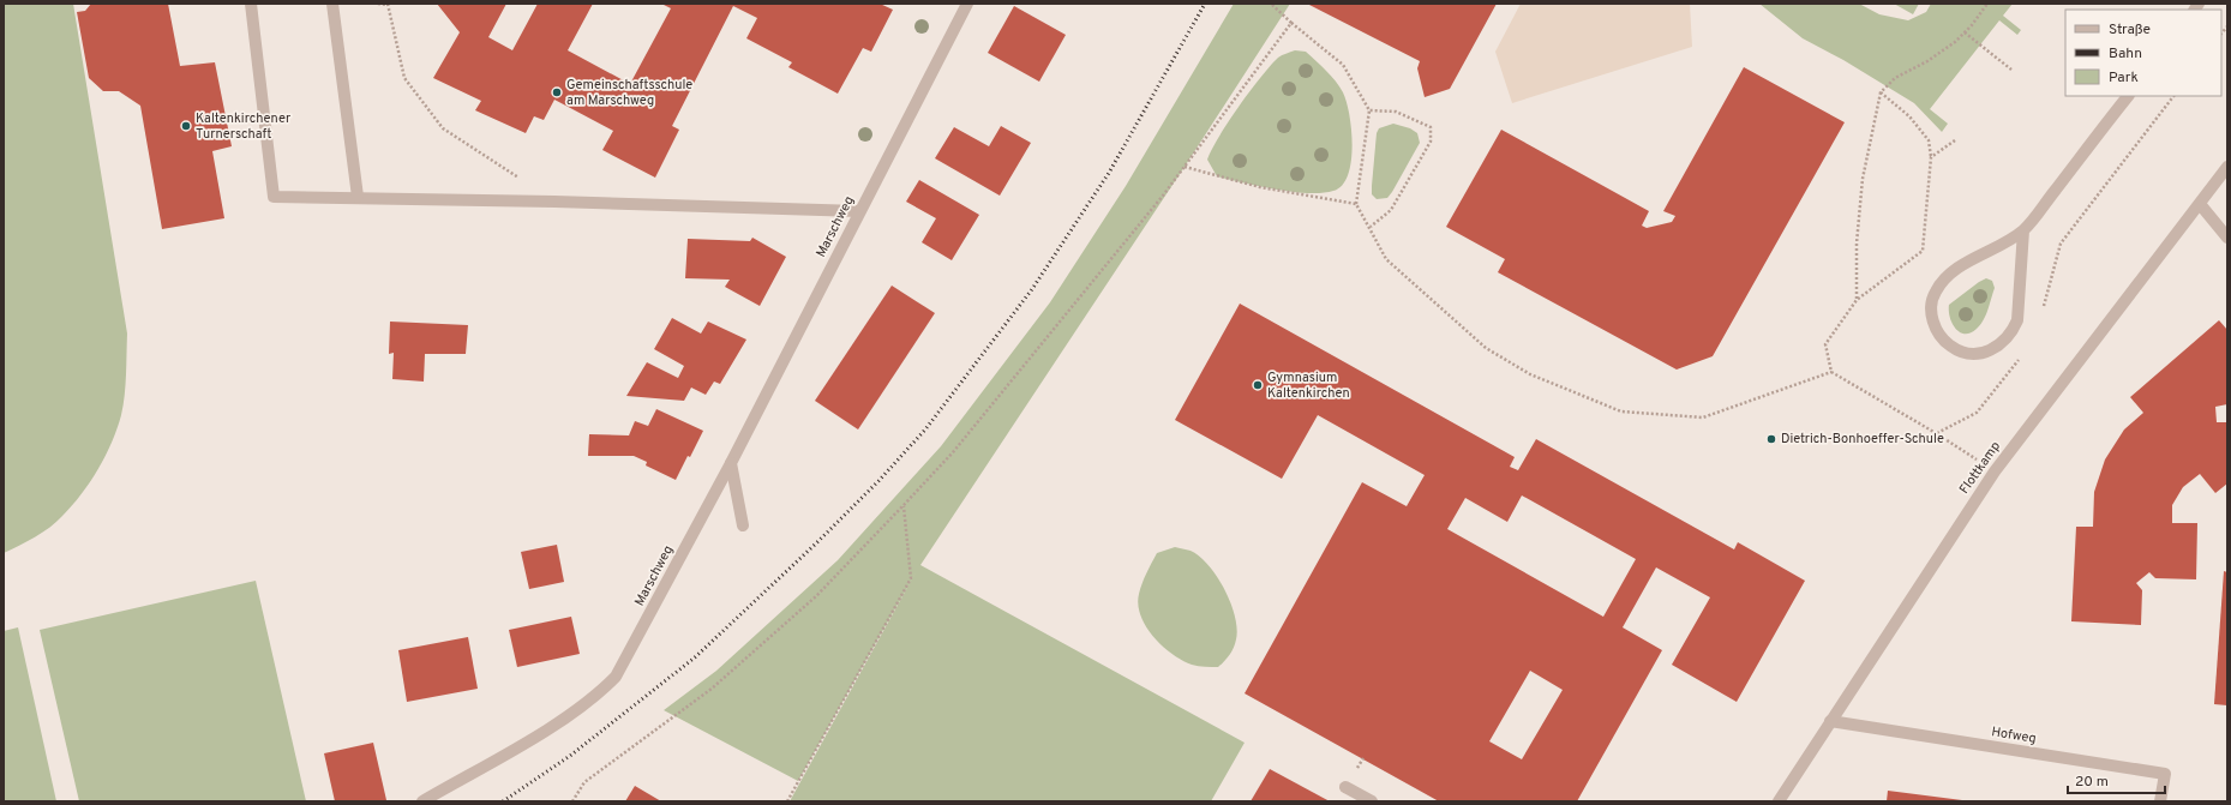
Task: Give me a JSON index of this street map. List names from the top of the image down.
{
  "streets": {
    "street": ["Marschweg", "Flottkamp", "Hofweg"]
  },
  "crossings": [
    ["Flottkamp", "Hofweg"]
  ],
  "places": [
    "Gemeinschaftsschule am Marschweg",
    "Kaltenkirchener Turnerschaft",
    "Gymnasium Kaltenkirchen",
    "Dietrich-Bonhoeffer-Schule"
  ],
  "legend": ["Straße", "Bahn", "Park"],
  "scale_bar": "20 m"
}
